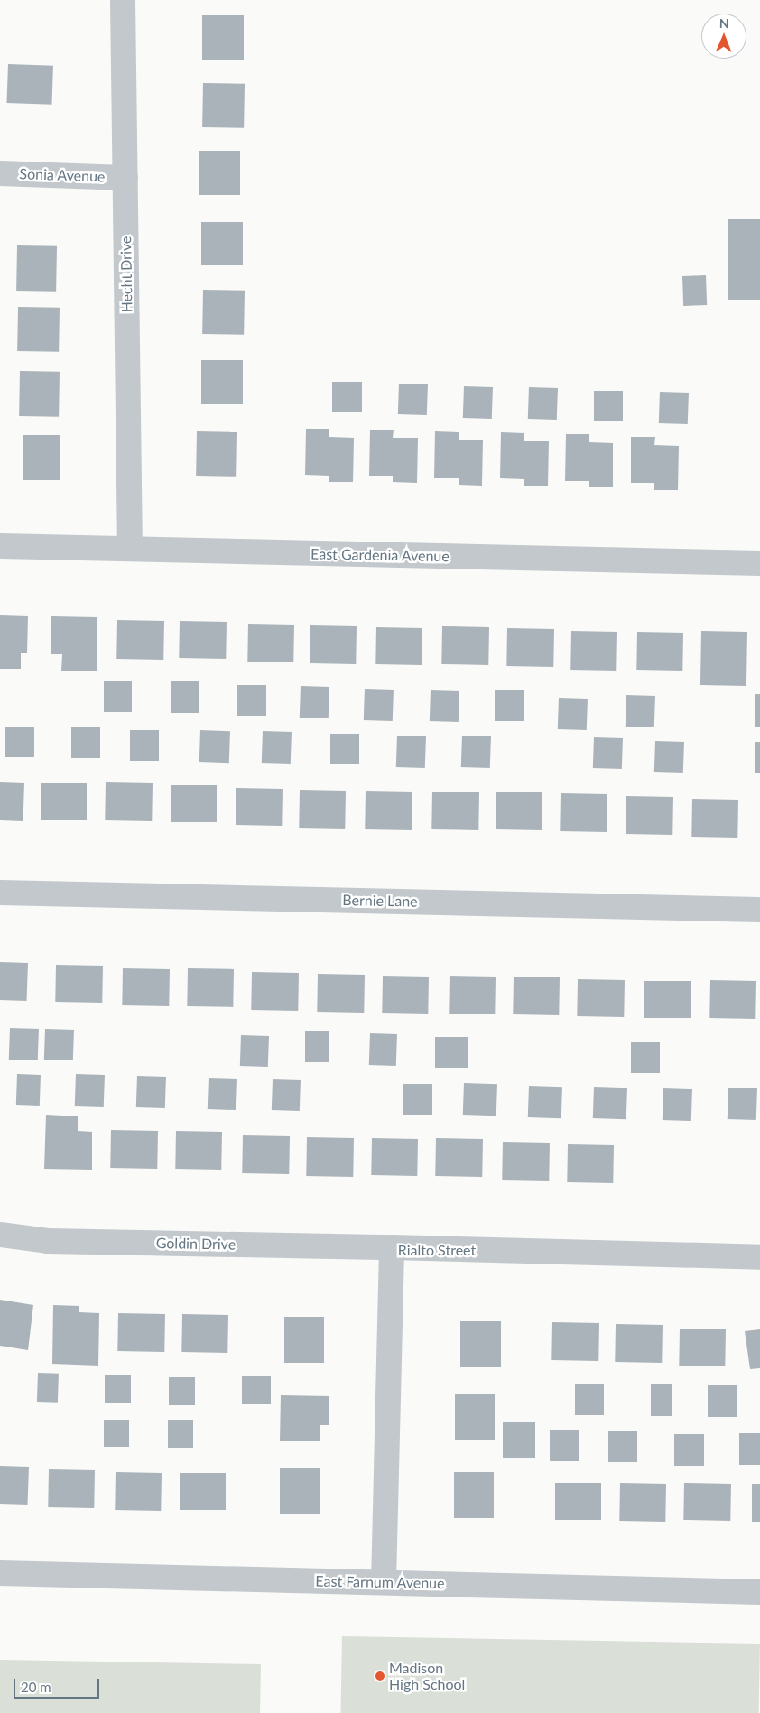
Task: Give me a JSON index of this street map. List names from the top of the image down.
{
  "streets": {
    "street": [
      "Sonia Avenue",
      "Hecht Drive",
      "East Gardenia Avenue",
      "Bernie Lane",
      "Goldin Drive",
      "Rialto Street",
      "East Farnum Avenue"
    ]
  },
  "crossings": [
    ["Sonia Avenue", "Hecht Drive"],
    ["Hecht Drive", "East Gardenia Avenue"],
    ["Goldin Drive", "Rialto Street"],
    ["Rialto Street", "East Farnum Avenue"]
  ],
  "places": ["Madison High School"],
  "scale_bar": "20 m",
  "north": "top"
}
